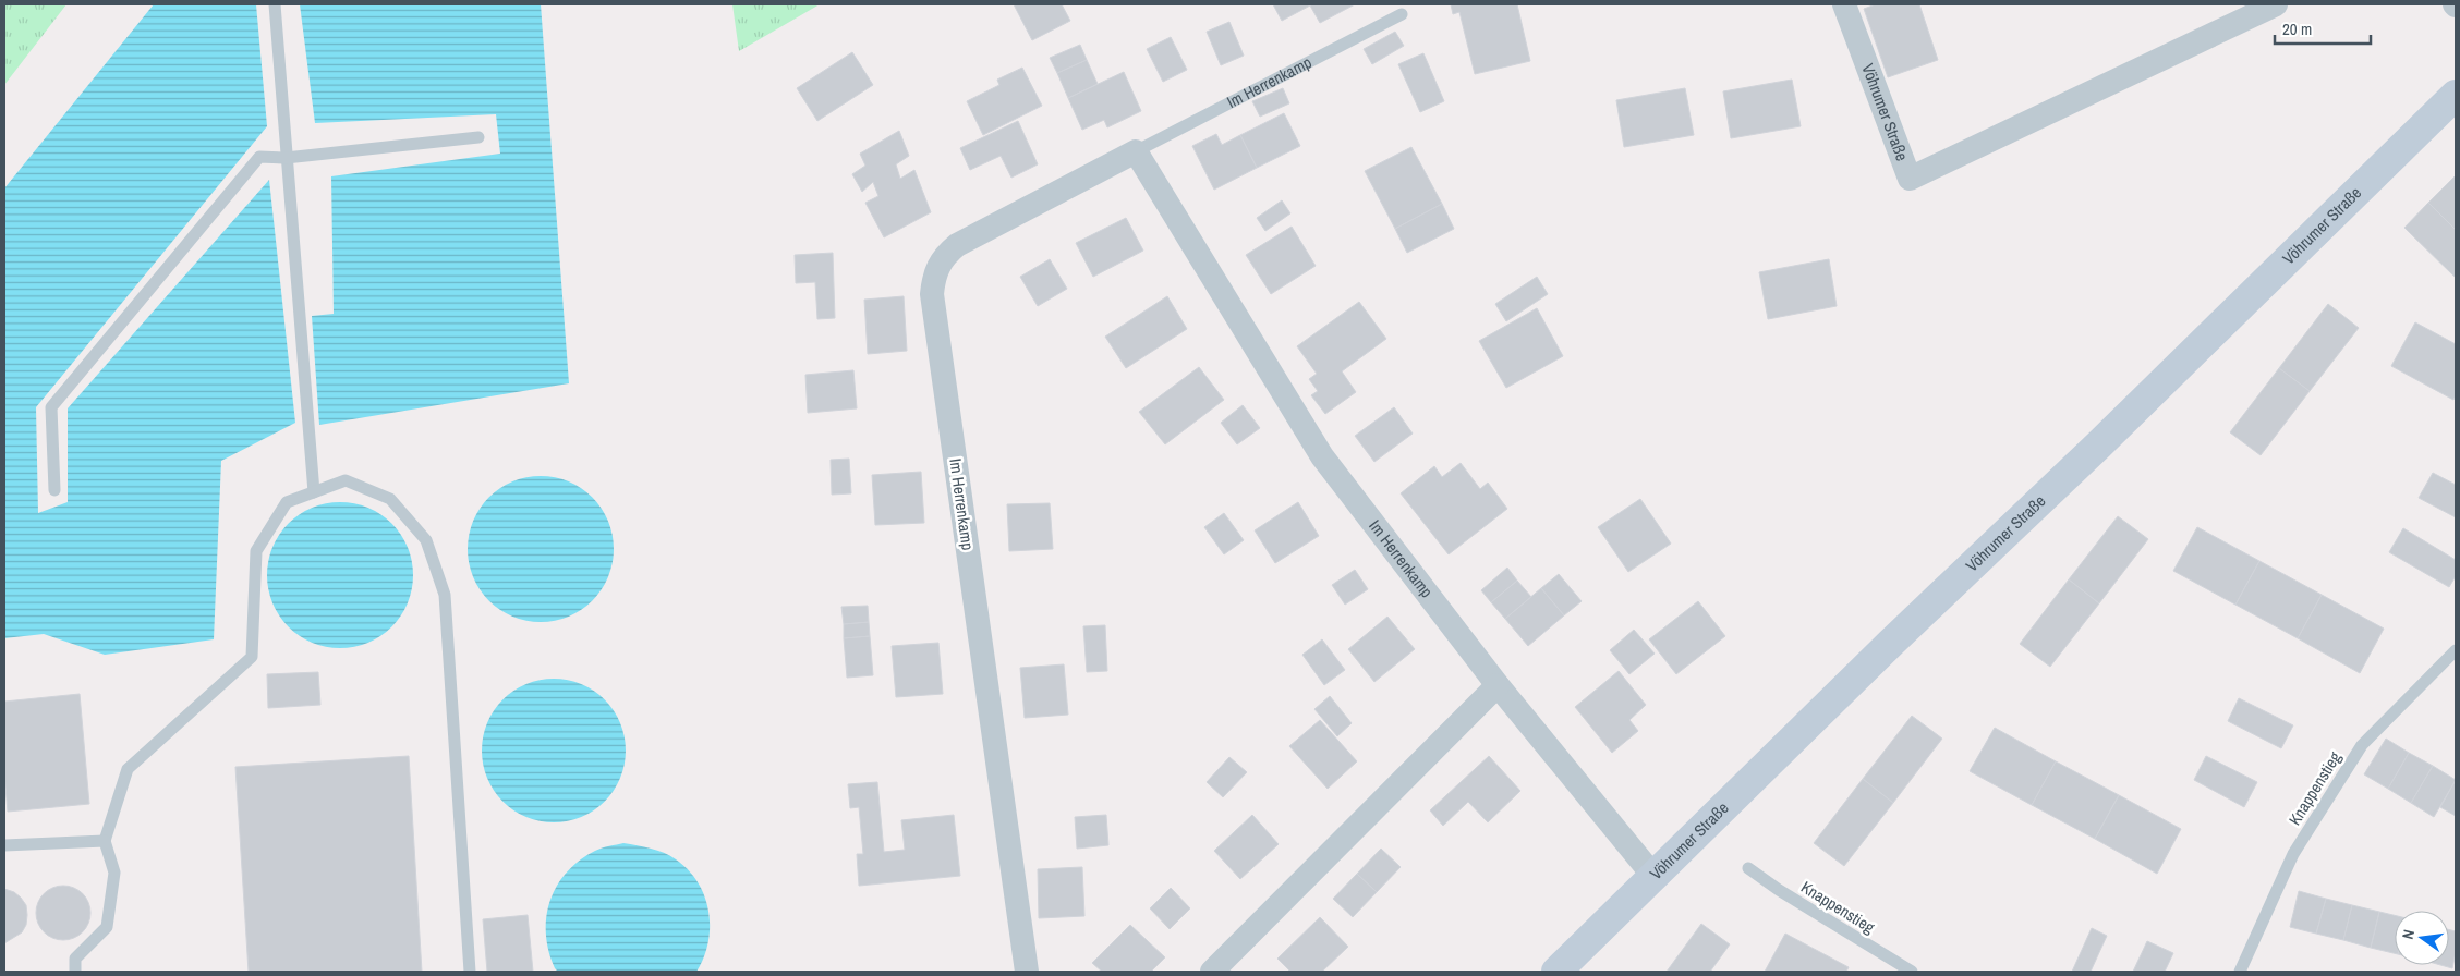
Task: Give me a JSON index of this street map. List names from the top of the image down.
{
  "streets": {
    "main road": ["Vöhrumer Straße"],
    "street": ["Im Herrenkamp"],
    "lane": ["Knappenstieg"]
  },
  "crossings": [
    ["Im Herrenkamp", "Vöhrumer Straße"]
  ],
  "scale_bar": "20 m",
  "north": "left"
}
